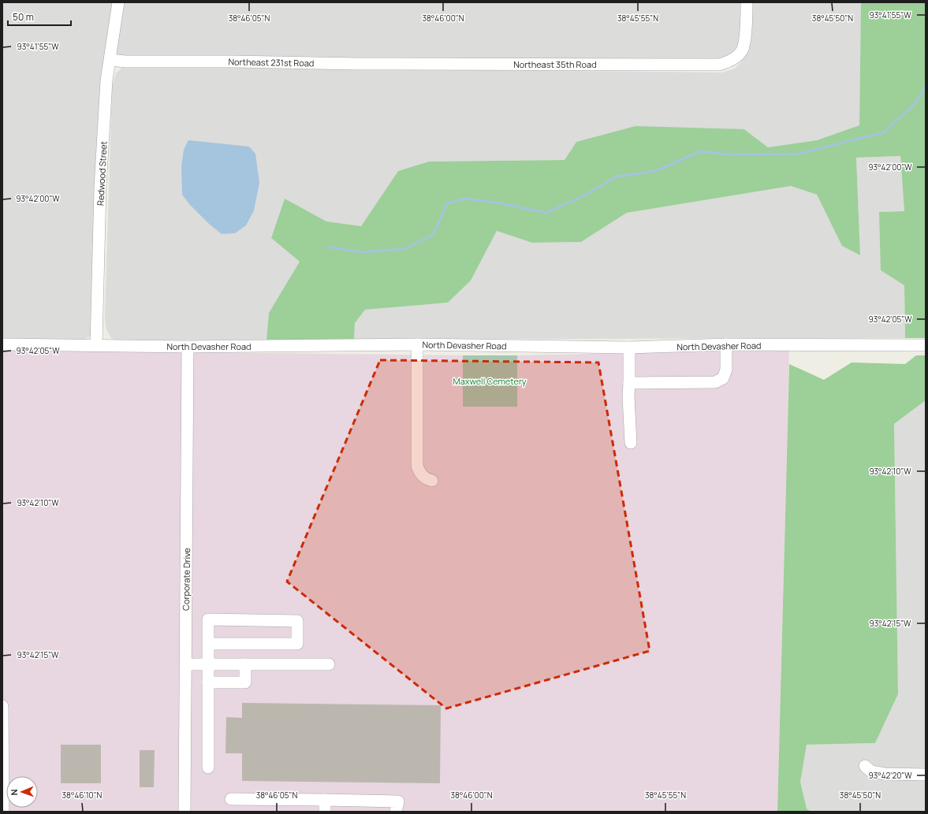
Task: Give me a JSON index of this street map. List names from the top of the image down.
{
  "streets": {
    "street": [
      "Northeast 231st Road",
      "Northeast 35th Road",
      "Redwood Street",
      "North Devasher Road",
      "Corporate Drive"
    ]
  },
  "crossings": [
    ["Northeast 231st Road", "Northeast 35th Road"],
    ["Northeast 231st Road", "Redwood Street"],
    ["Redwood Street", "North Devasher Road"],
    ["North Devasher Road", "Corporate Drive"]
  ],
  "parks": ["Maxwell Cemetery"],
  "scale_bar": "50 m",
  "north": "left",
  "coordinates": [
    "93°41'55\"W",
    "38°46'05\"N",
    "38°46'00\"N",
    "38°45'55\"N",
    "38°45'50\"N",
    "93°42'00\"W",
    "93°42'05\"W",
    "93°42'10\"W",
    "93°42'15\"W",
    "93°42'20\"W",
    "38°46'10\"N"
  ]
}
